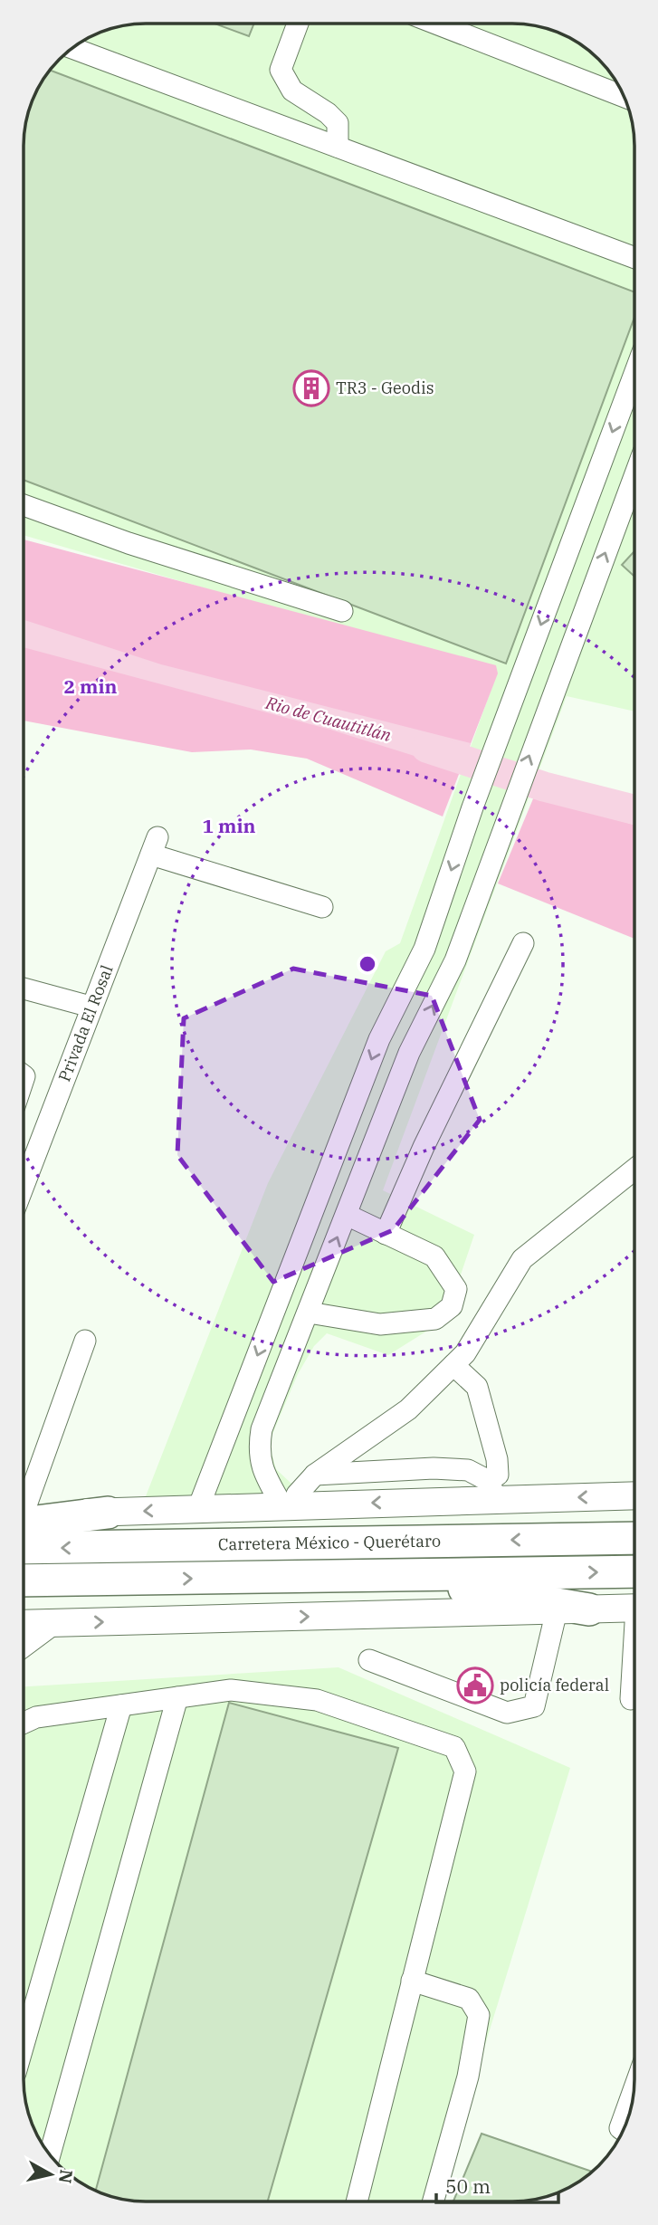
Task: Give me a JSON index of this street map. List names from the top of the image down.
{
  "streets": {
    "highway": ["Carretera México - Querétaro"],
    "street": ["Privada El Rosal"]
  },
  "water": ["Rio de Cuautitlán"],
  "places": {
    "building": ["TR3 - Geodis"],
    "public building": ["policía federal"]
  },
  "scale_bar": "50 m",
  "north": "right",
  "rings": ["2 min", "1 min"]
}
